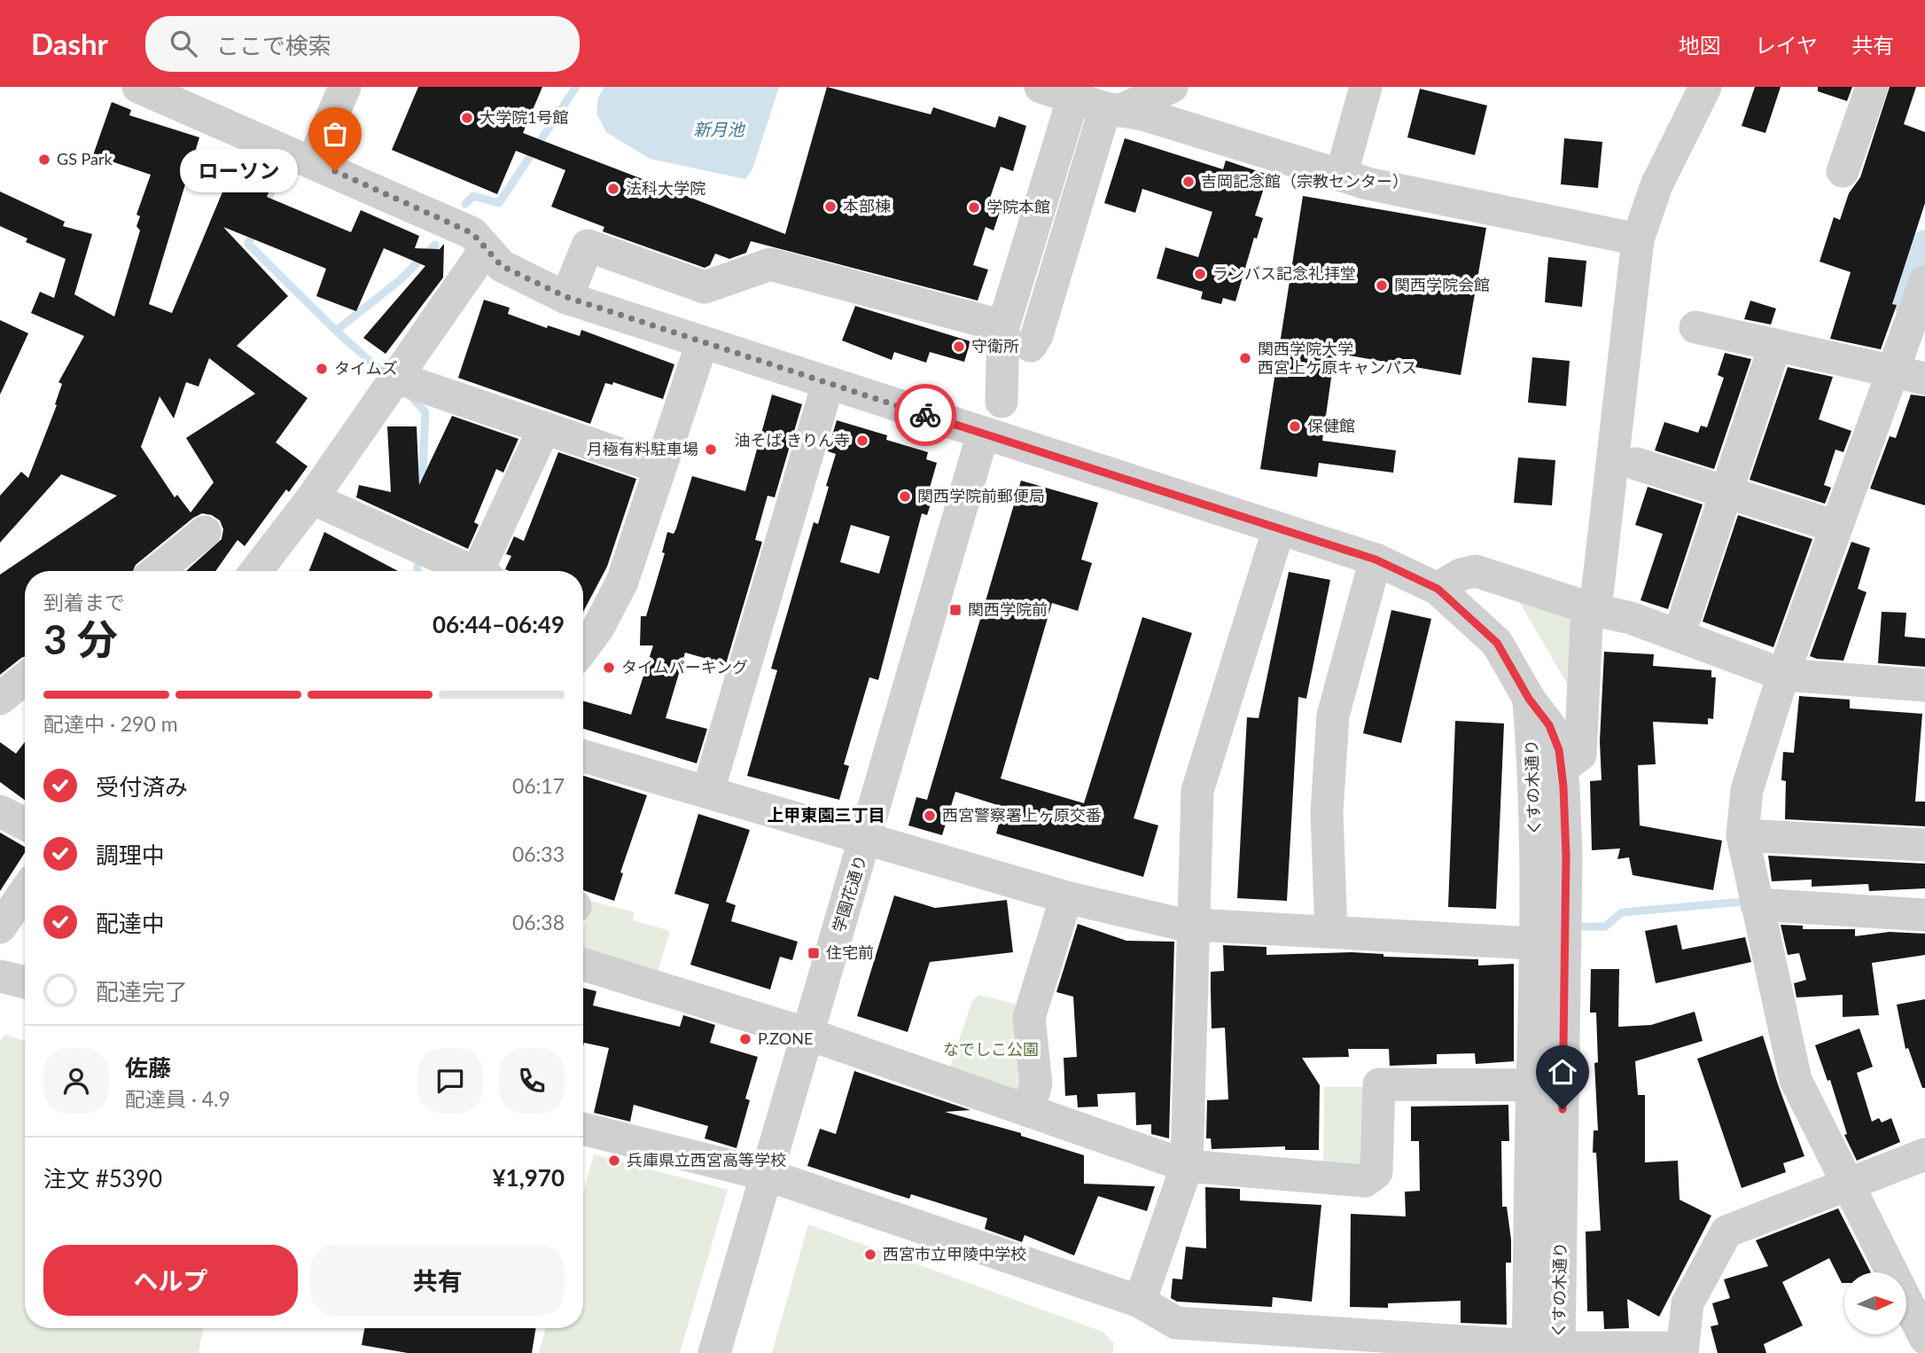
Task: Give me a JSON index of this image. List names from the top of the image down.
{
  "streets": {
    "street": ["くすの木通り", "学園花通り"]
  },
  "districts": ["上甲東園三丁目"],
  "water": ["新月池"],
  "parks": ["なでしこ公園"],
  "places": {
    "other": [
      "大学院1号館",
      "GS Park",
      "ローソン",
      "吉岡記念館（宗教センター）",
      "法科大学院",
      "本部棟",
      "学院本館",
      "ランバス記念礼拝堂",
      "関西学院会館",
      "守衛所",
      "関西学院大学 西宮上ケ原キャンパス",
      "タイムズ",
      "保健館",
      "油そば きりん寺",
      "月極有料駐車場",
      "関西学院前郵便局",
      "タイムパーキング",
      "西宮警察署上ヶ原交番",
      "P.ZONE",
      "兵庫県立西宮高等学校",
      "西宮市立甲陵中学校"
    ],
    "transit": ["関西学院前", "住宅前"]
  },
  "north": "right",
  "page": {
    "header": "Dashr",
    "search": "ここで検索",
    "nav": ["地図", "レイヤ", "共有"],
    "bubble": "ローソン",
    "heading": ["3 分", "到着まで", "06:44–06:49"],
    "panel": [
      "佐藤",
      "配達員 · 4.9",
      "注文 #5390",
      "¥1,970"
    ],
    "bar": "配達中 · 290 m",
    "list": [
      ["受付済み", "06:17"],
      ["調理中", "06:33"],
      ["配達中", "06:38"],
      "配達完了"
    ],
    "buttons": ["ヘルプ", "共有"]
  }
}
